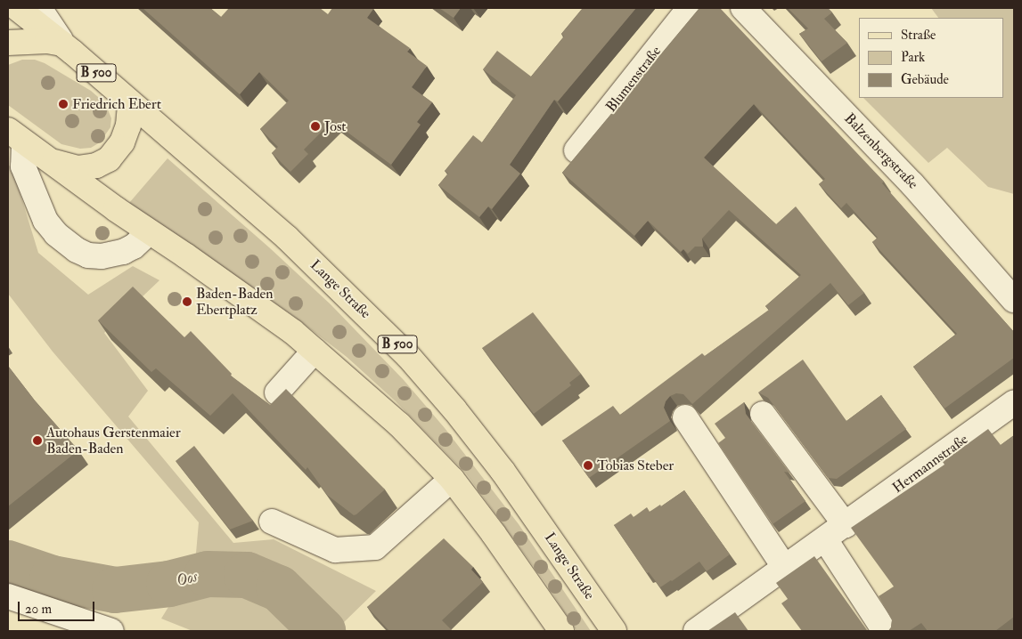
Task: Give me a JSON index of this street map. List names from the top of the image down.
{
  "streets": {
    "main road": ["B 500", "Lange Straße"],
    "street": ["Blumenstraße", "Balzenbergstraße", "Hermannstraße"]
  },
  "crossings": [
    ["B 500", "Lange Straße"]
  ],
  "water": ["Oos"],
  "places": [
    "Friedrich Ebert",
    "Jost",
    "Baden-Baden Ebertplatz",
    "Autohaus Gerstenmaier Baden-Baden",
    "Tobias Steber"
  ],
  "legend": ["Straße", "Park", "Gebäude"],
  "scale_bar": "20 m"
}
